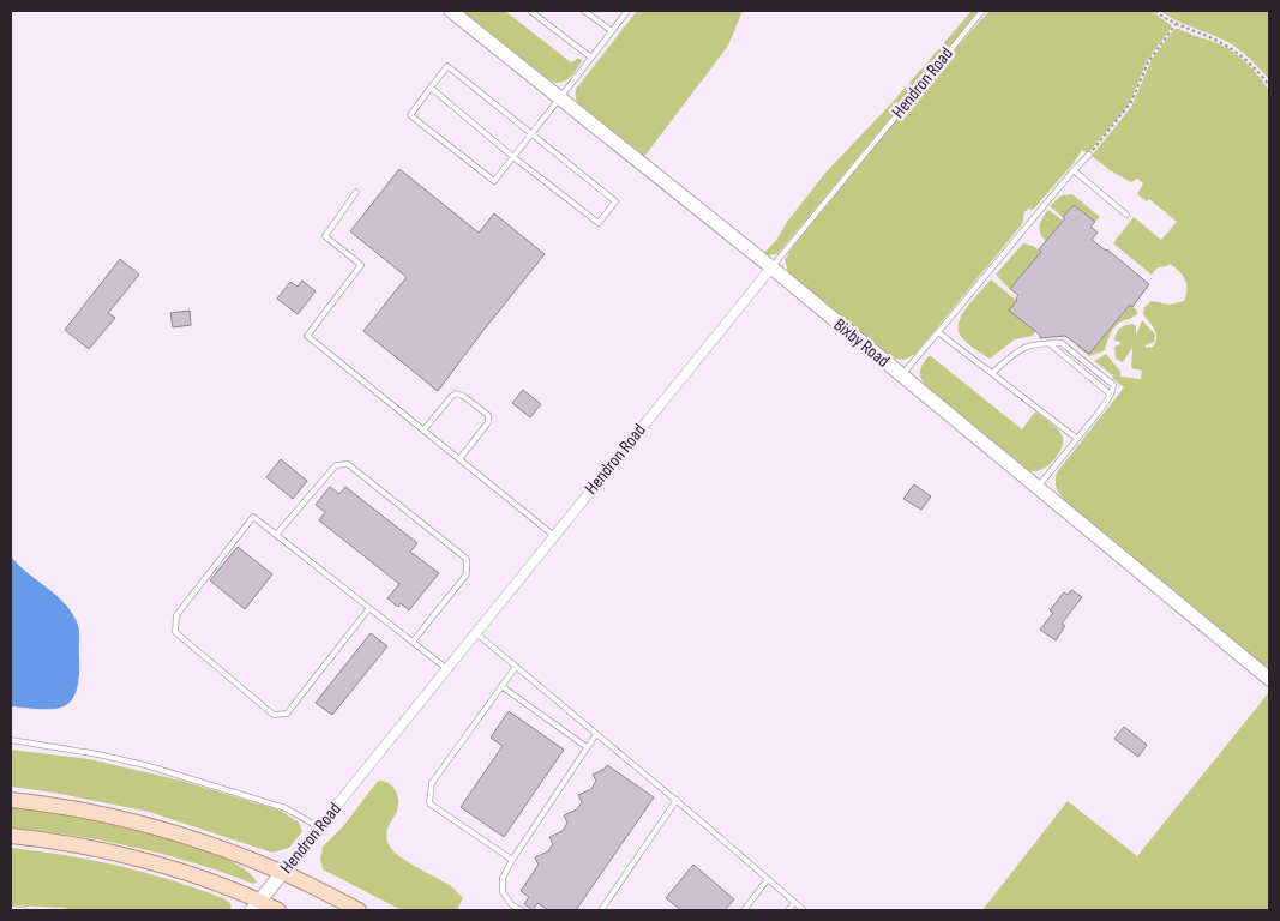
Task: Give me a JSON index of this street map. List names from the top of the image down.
{
  "streets": {
    "street": ["Hendron Road", "Bixby Road"]
  },
  "crossings": [
    ["Hendron Road", "Bixby Road"]
  ]
}
